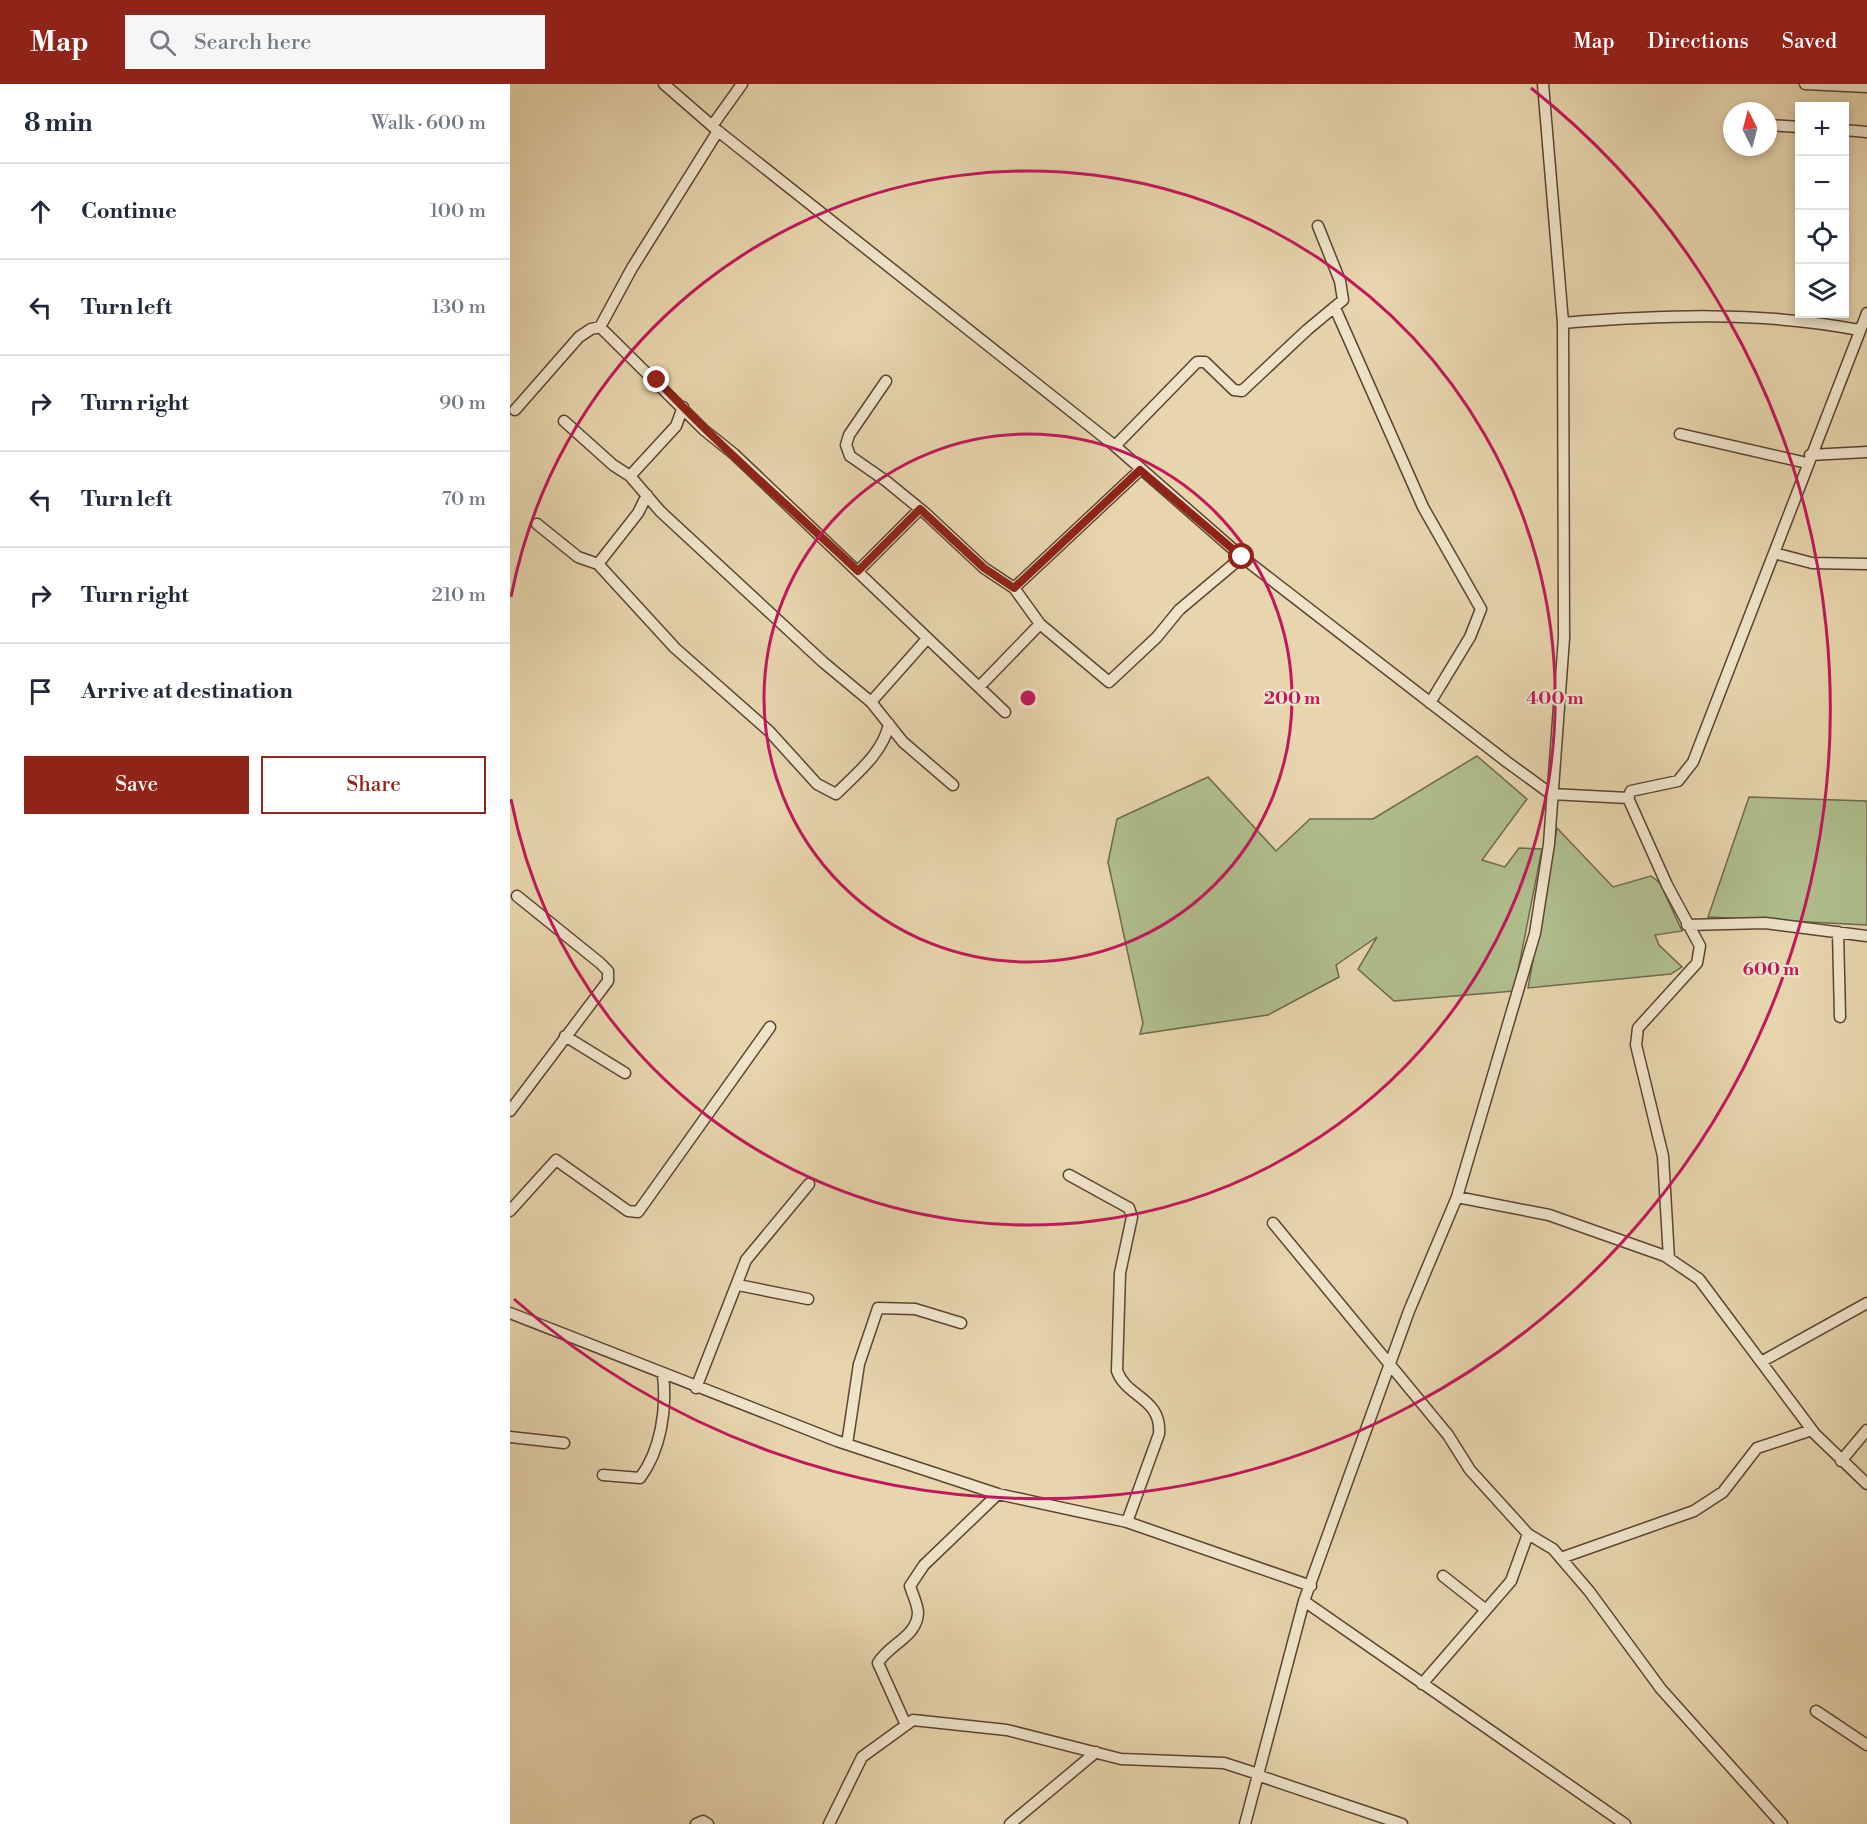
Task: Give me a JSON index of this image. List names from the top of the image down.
{
  "north": "top",
  "page": {
    "header": "Map",
    "search": "Search here",
    "nav": ["Map", "Directions", "Saved"],
    "heading": ["8 min", "Walk · 600 m"],
    "map_buttons": ["+", "−"],
    "list": [
      ["Continue", "100 m"],
      ["Turn left", "130 m"],
      ["Turn right", "90 m"],
      ["Turn left", "70 m"],
      ["Turn right", "210 m"],
      "Arrive at destination"
    ],
    "buttons": ["Save", "Share"]
  },
  "rings": ["200 m", "400 m", "600 m"]
}
